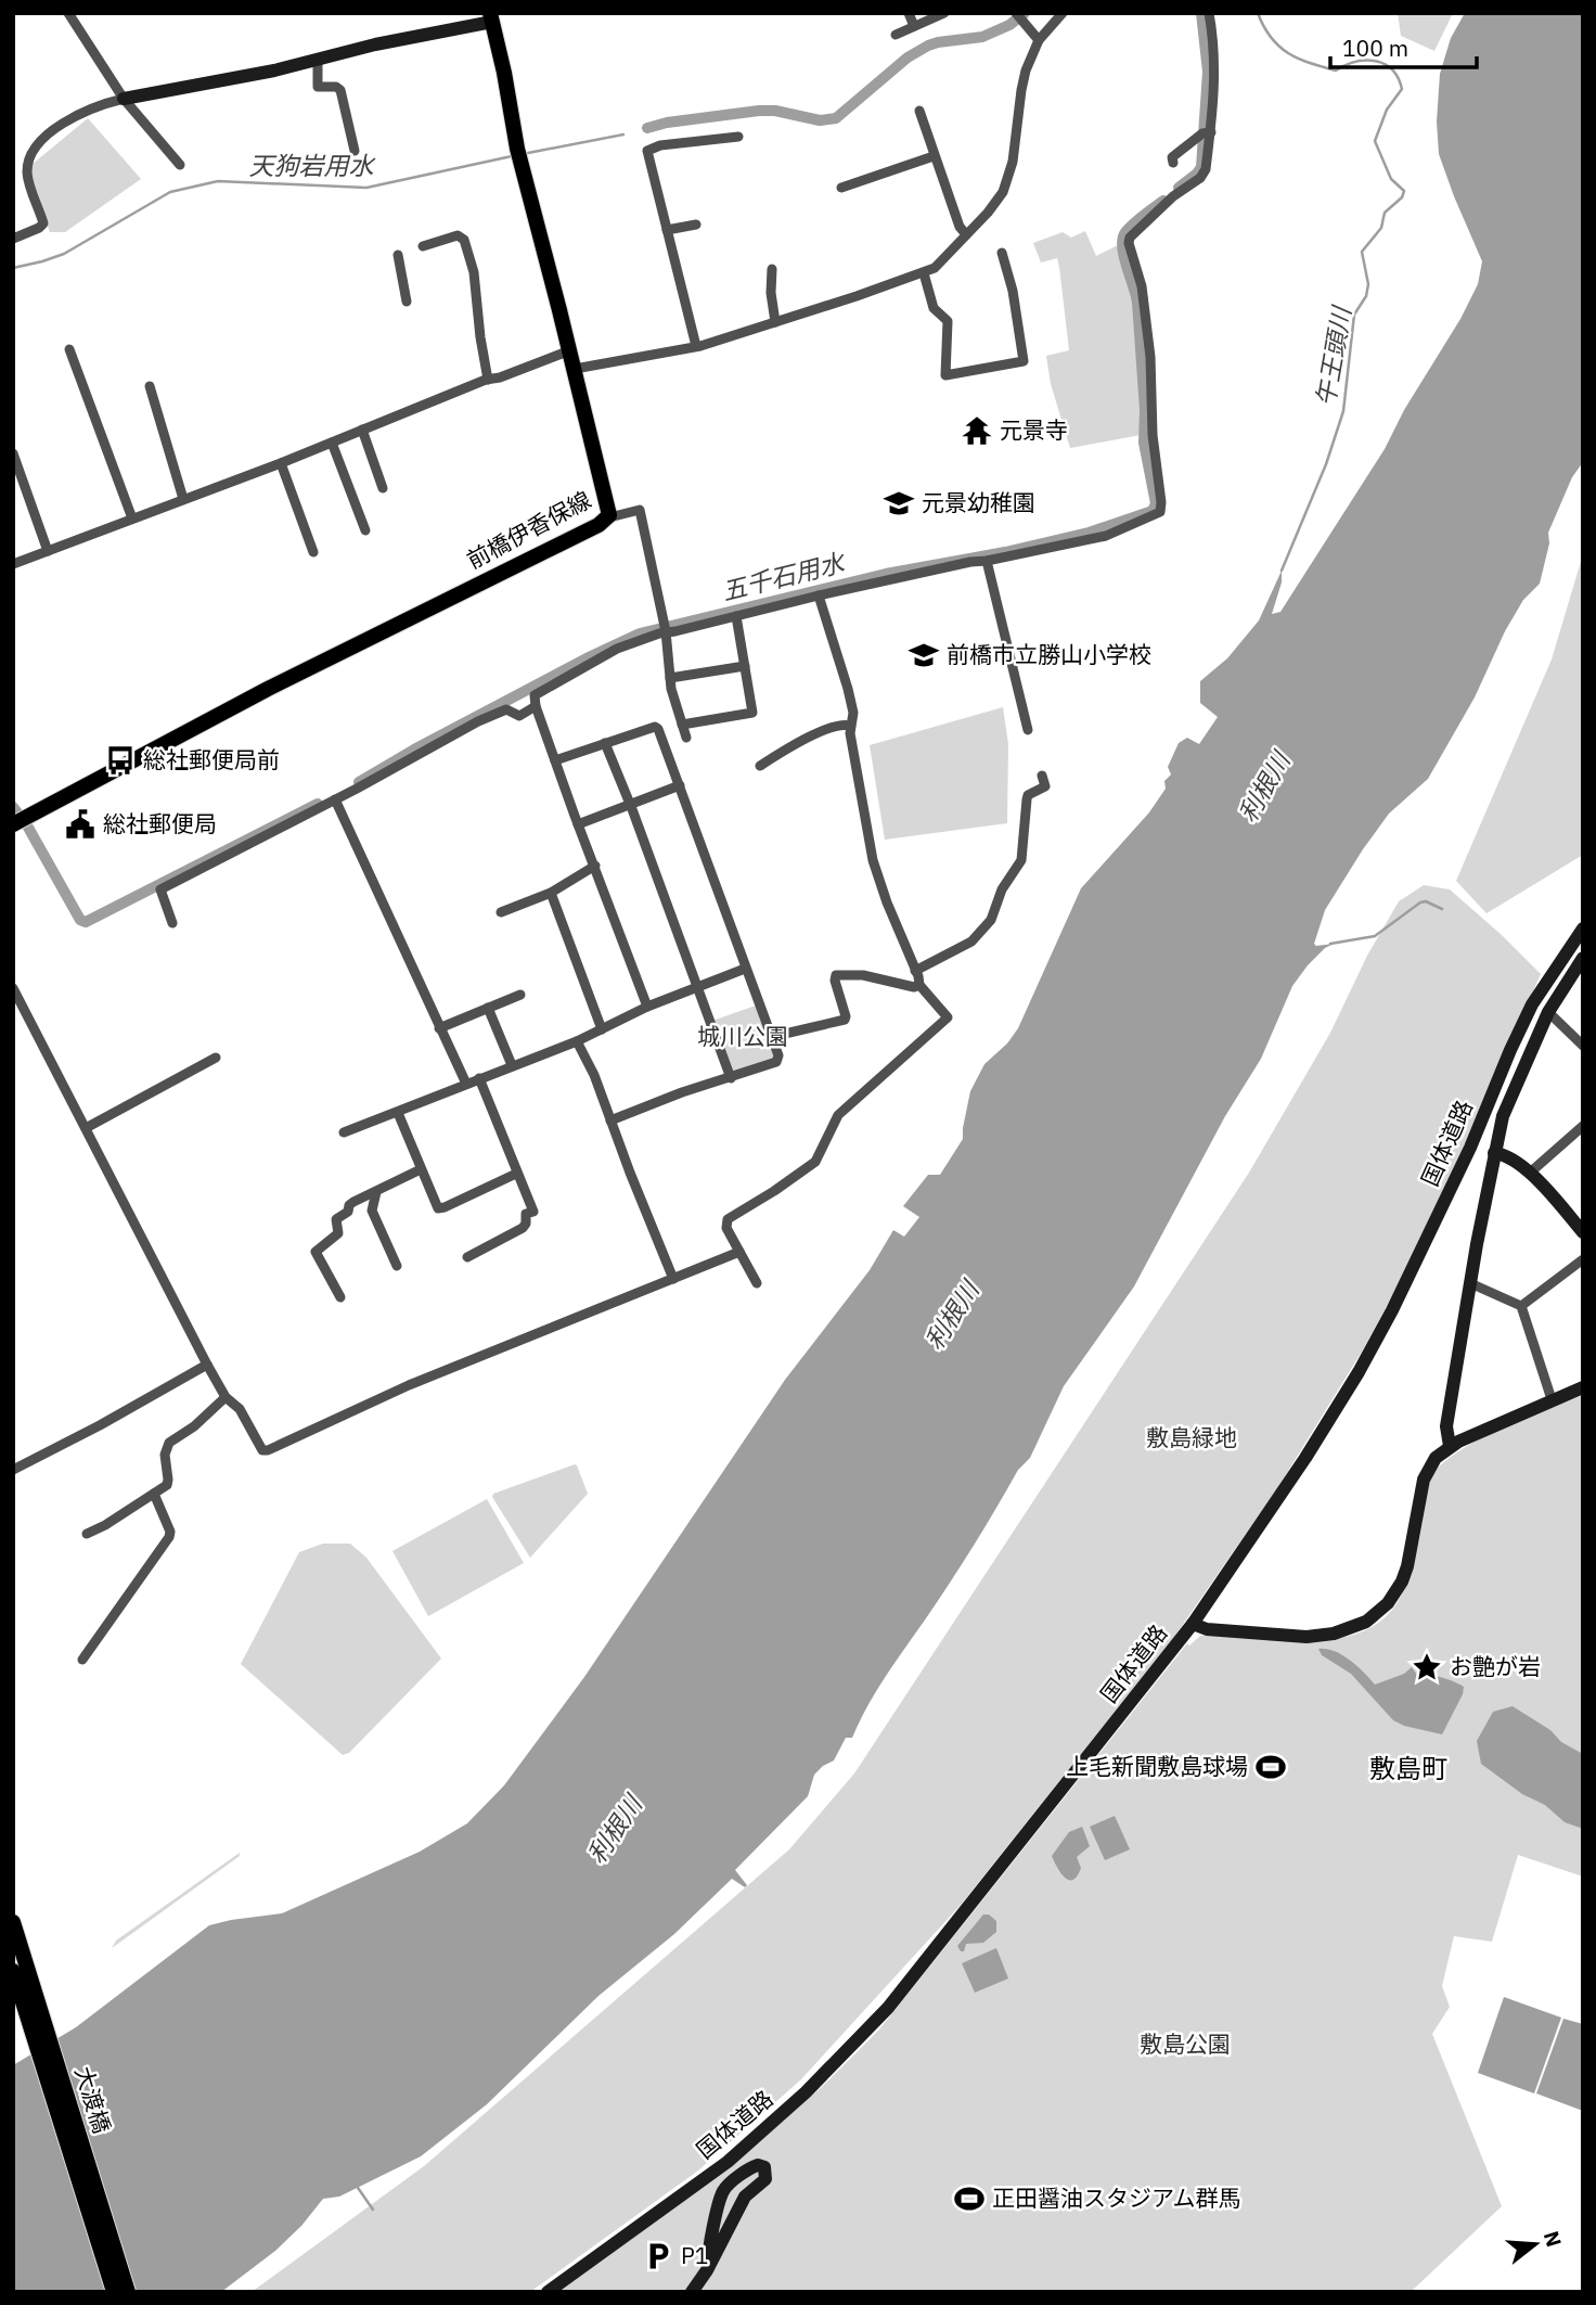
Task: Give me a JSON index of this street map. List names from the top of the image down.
{
  "streets": {
    "main road": ["前橋伊香保線", "大渡橋"],
    "street": ["国体道路"]
  },
  "districts": ["敷島町"],
  "water": [
    "天狗岩用水",
    "午王頭川",
    "五千石用水",
    "利根川"
  ],
  "parks": ["城川公園", "敷島緑地", "敷島公園"],
  "places": {
    "temple": ["元景寺"],
    "school or university": ["元景幼稚園", "前橋市立勝山小学校"],
    "bus stop": ["総社郵便局前"],
    "public building": ["総社郵便局"],
    "place": ["お艶が岩"],
    "sports": ["上毛新聞敷島球場", "正田醤油スタジアム群馬"],
    "parking": ["P1"]
  },
  "scale_bar": "100 m",
  "north": "right"
}
